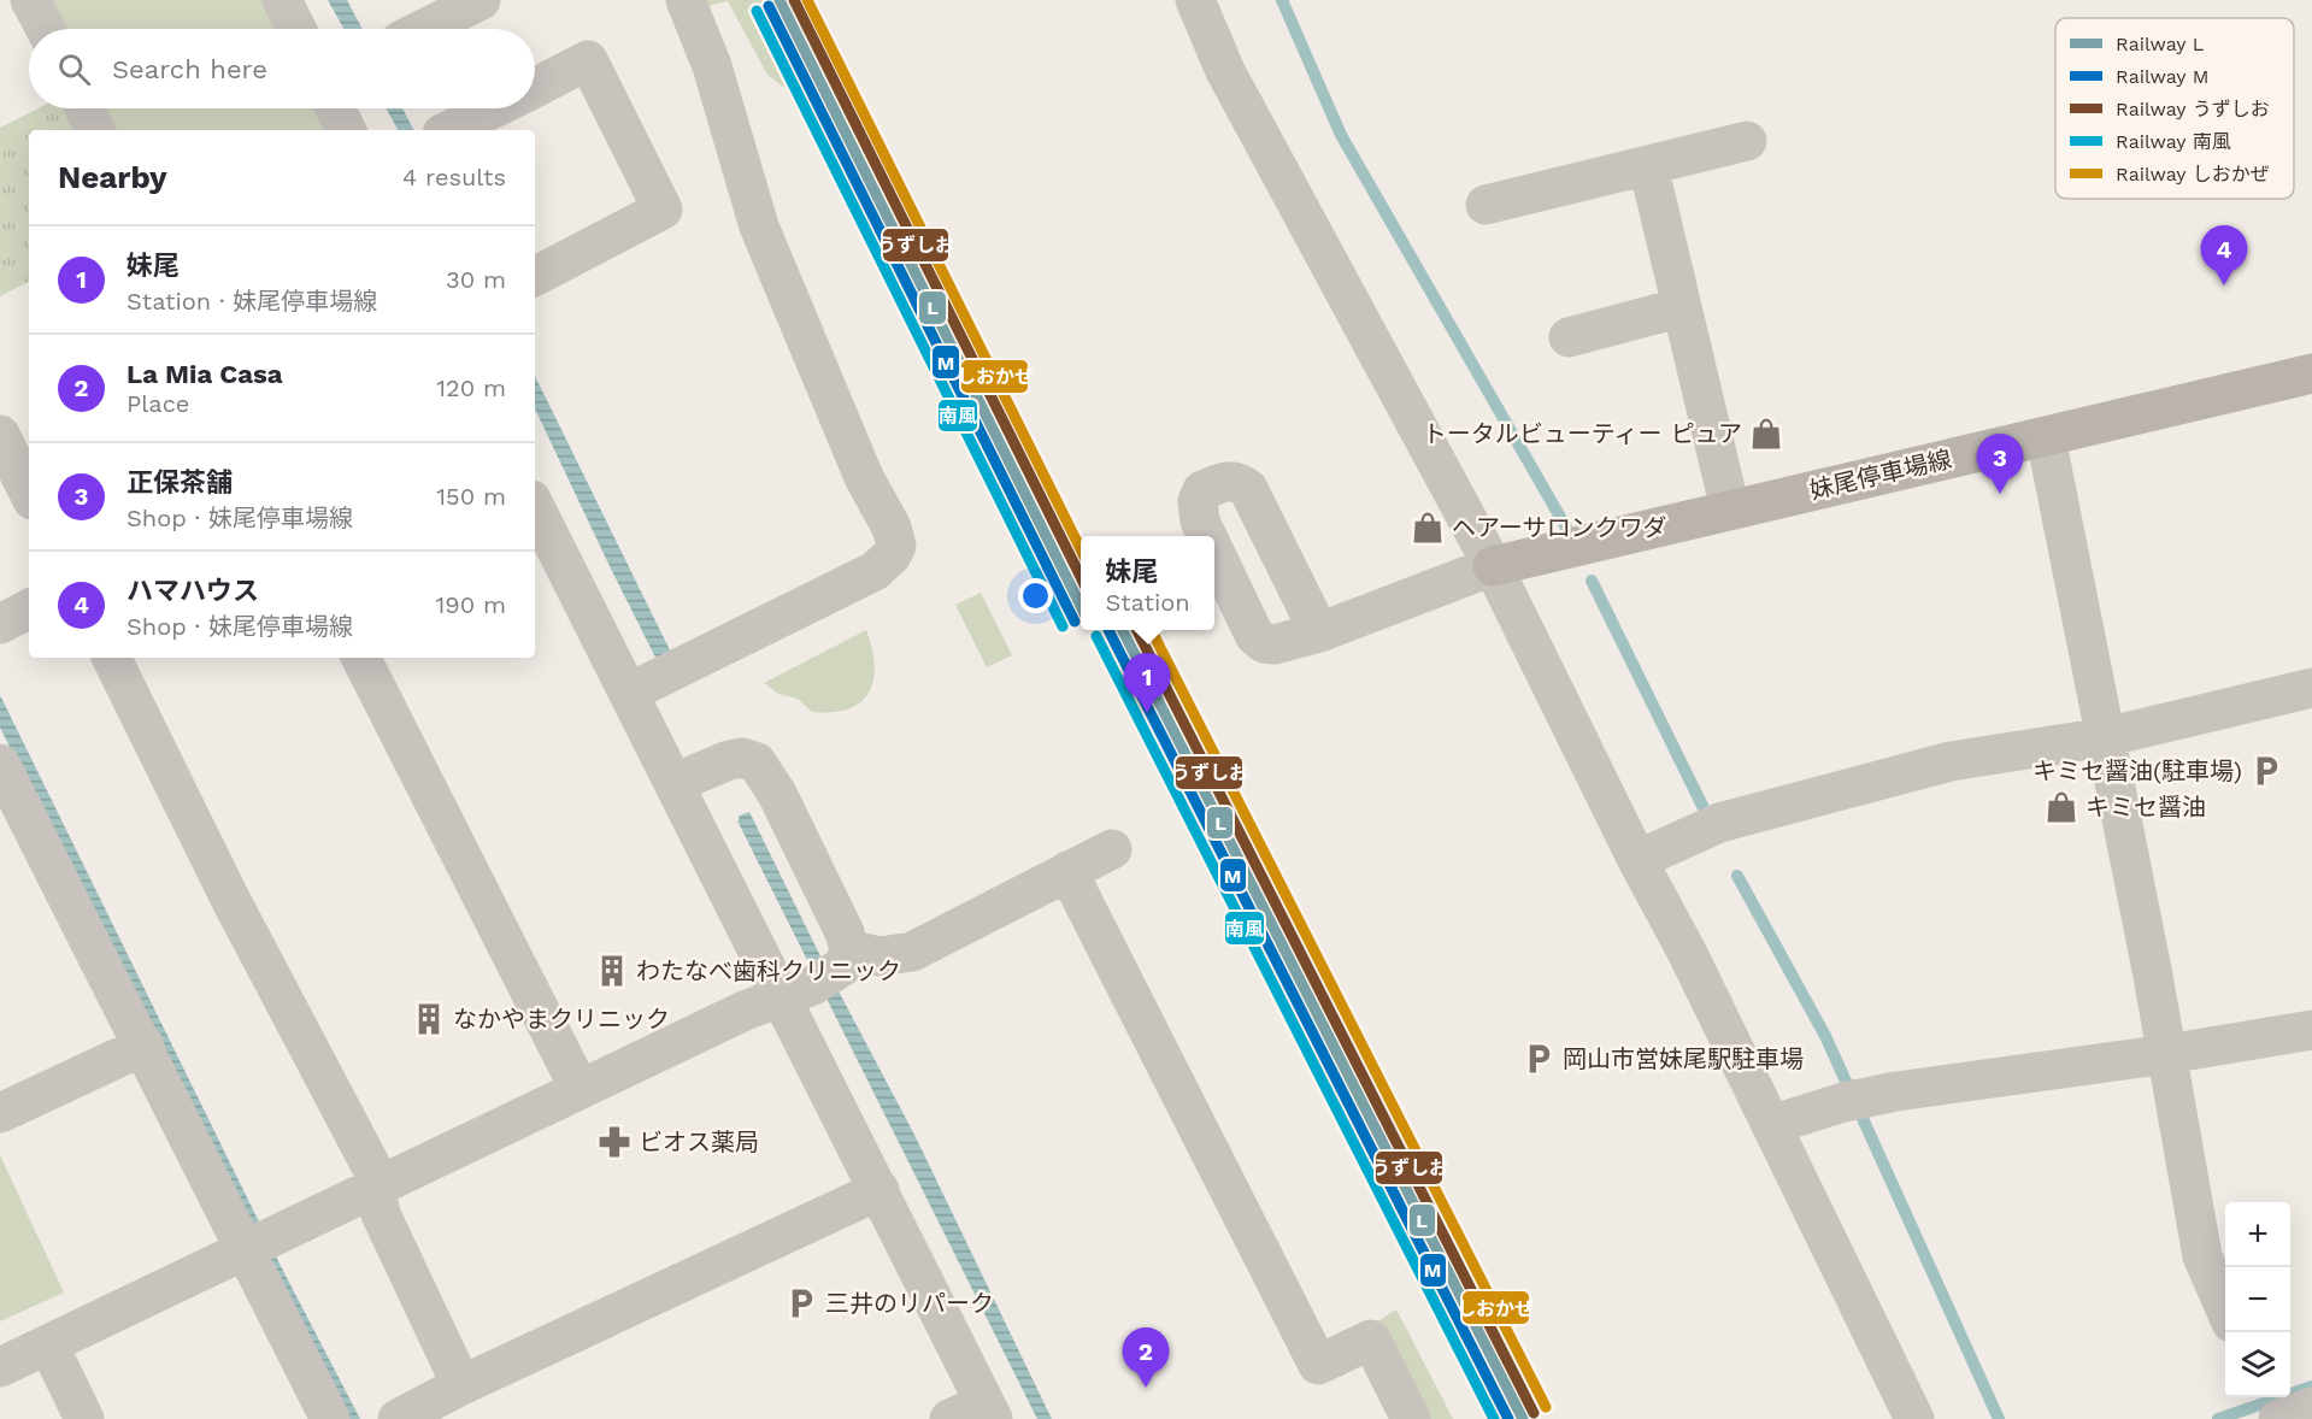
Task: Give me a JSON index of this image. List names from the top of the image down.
{
  "streets": {
    "main road": ["妹尾停車場線"]
  },
  "places": {
    "shop": ["トータルビューティー ピュア", "ヘアーサロンクワダ", "キミセ醤油"],
    "parking": ["キミセ醤油(駐車場)", "岡山市営妹尾駅駐車場", "三井のリパーク"],
    "building": ["わたなべ歯科クリニック", "なかやまクリニック"],
    "pharmacy": ["ビオス薬局"]
  },
  "lines": [
    "rail line L",
    "rail line うずしお",
    "rail line しおかぜ",
    "rail line M",
    "rail line 南風"
  ],
  "legend": [
    "Railway L",
    "Railway M",
    "Railway うずしお",
    "Railway 南風",
    "Railway しおかぜ"
  ],
  "page": {
    "search": "Search here",
    "heading": ["Nearby", "4 results"],
    "list": [
      {
        "mark": "1",
        "name": "妹尾",
        "note": "Station · 妹尾停車場線",
        "value": "30 m"
      },
      {
        "mark": "2",
        "name": "La Mia Casa",
        "note": "Place",
        "value": "120 m"
      },
      {
        "mark": "3",
        "name": "正保茶舗",
        "note": "Shop · 妹尾停車場線",
        "value": "150 m"
      },
      {
        "mark": "4",
        "name": "ハマハウス",
        "note": "Shop · 妹尾停車場線",
        "value": "190 m"
      }
    ],
    "pins": [
      "4",
      "3",
      "1",
      "2"
    ],
    "popup": ["妹尾", "Station"],
    "map_buttons": ["+", "−"]
  }
}
